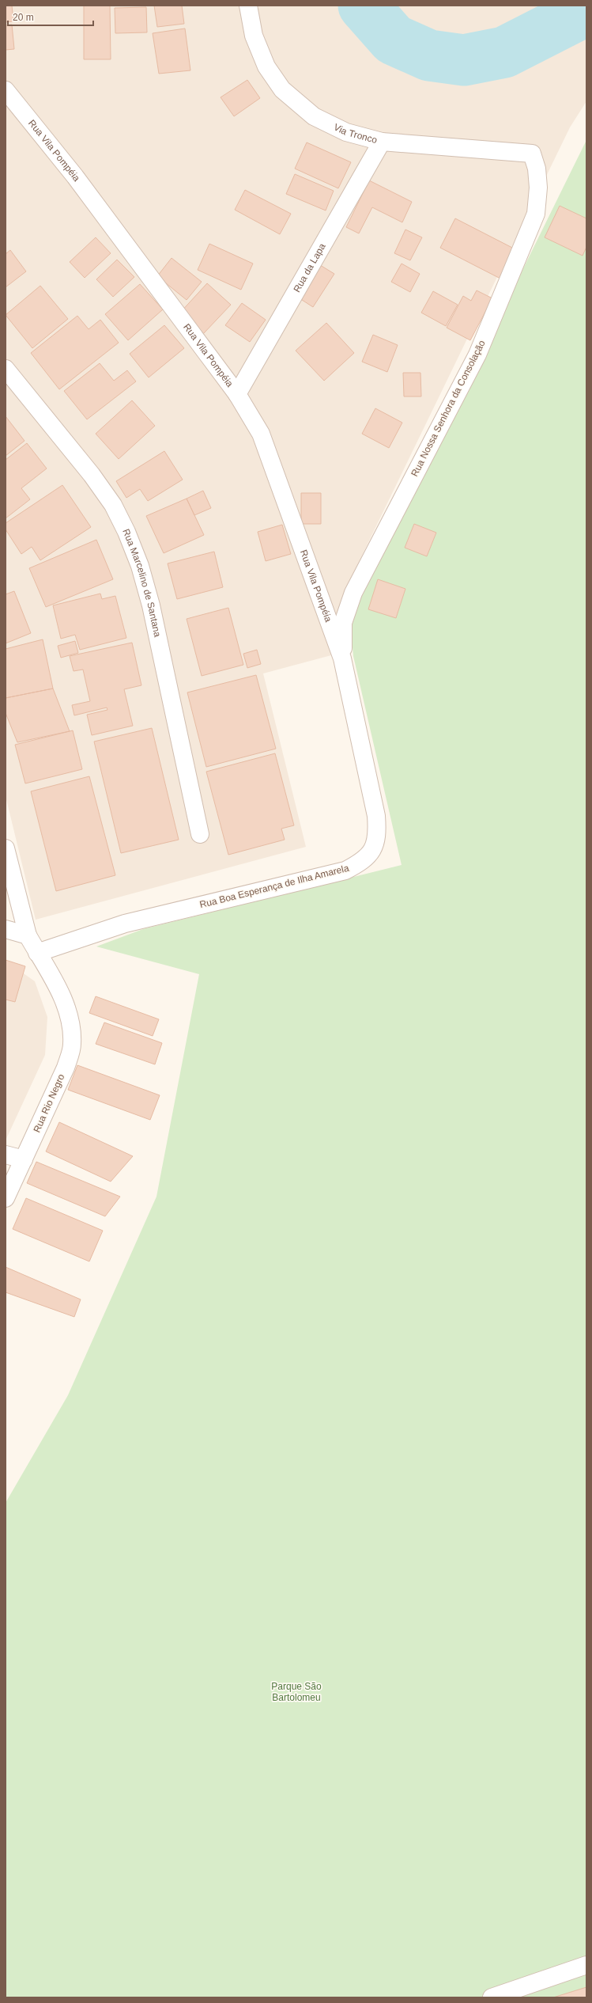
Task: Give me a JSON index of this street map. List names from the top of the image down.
{
  "streets": {
    "street": [
      "Via Tronco",
      "Rua Vila Pompéia",
      "Rua da Lapa",
      "Rua Nossa Senhora da Consolação",
      "Rua Marcelino de Santana",
      "Rua Boa Esperança de Ilha Amarela",
      "Rua Rio Negro"
    ]
  },
  "crossings": [
    ["Via Tronco", "Rua da Lapa"],
    ["Via Tronco", "Rua Nossa Senhora da Consolação"],
    ["Rua Vila Pompéia", "Rua da Lapa"],
    ["Rua Vila Pompéia", "Rua Nossa Senhora da Consolação"],
    ["Rua Vila Pompéia", "Rua Boa Esperança de Ilha Amarela"],
    ["Rua Nossa Senhora da Consolação", "Rua Boa Esperança de Ilha Amarela"],
    ["Rua Boa Esperança de Ilha Amarela", "Rua Rio Negro"]
  ],
  "parks": ["Parque São Bartolomeu"],
  "scale_bar": "20 m"
}
